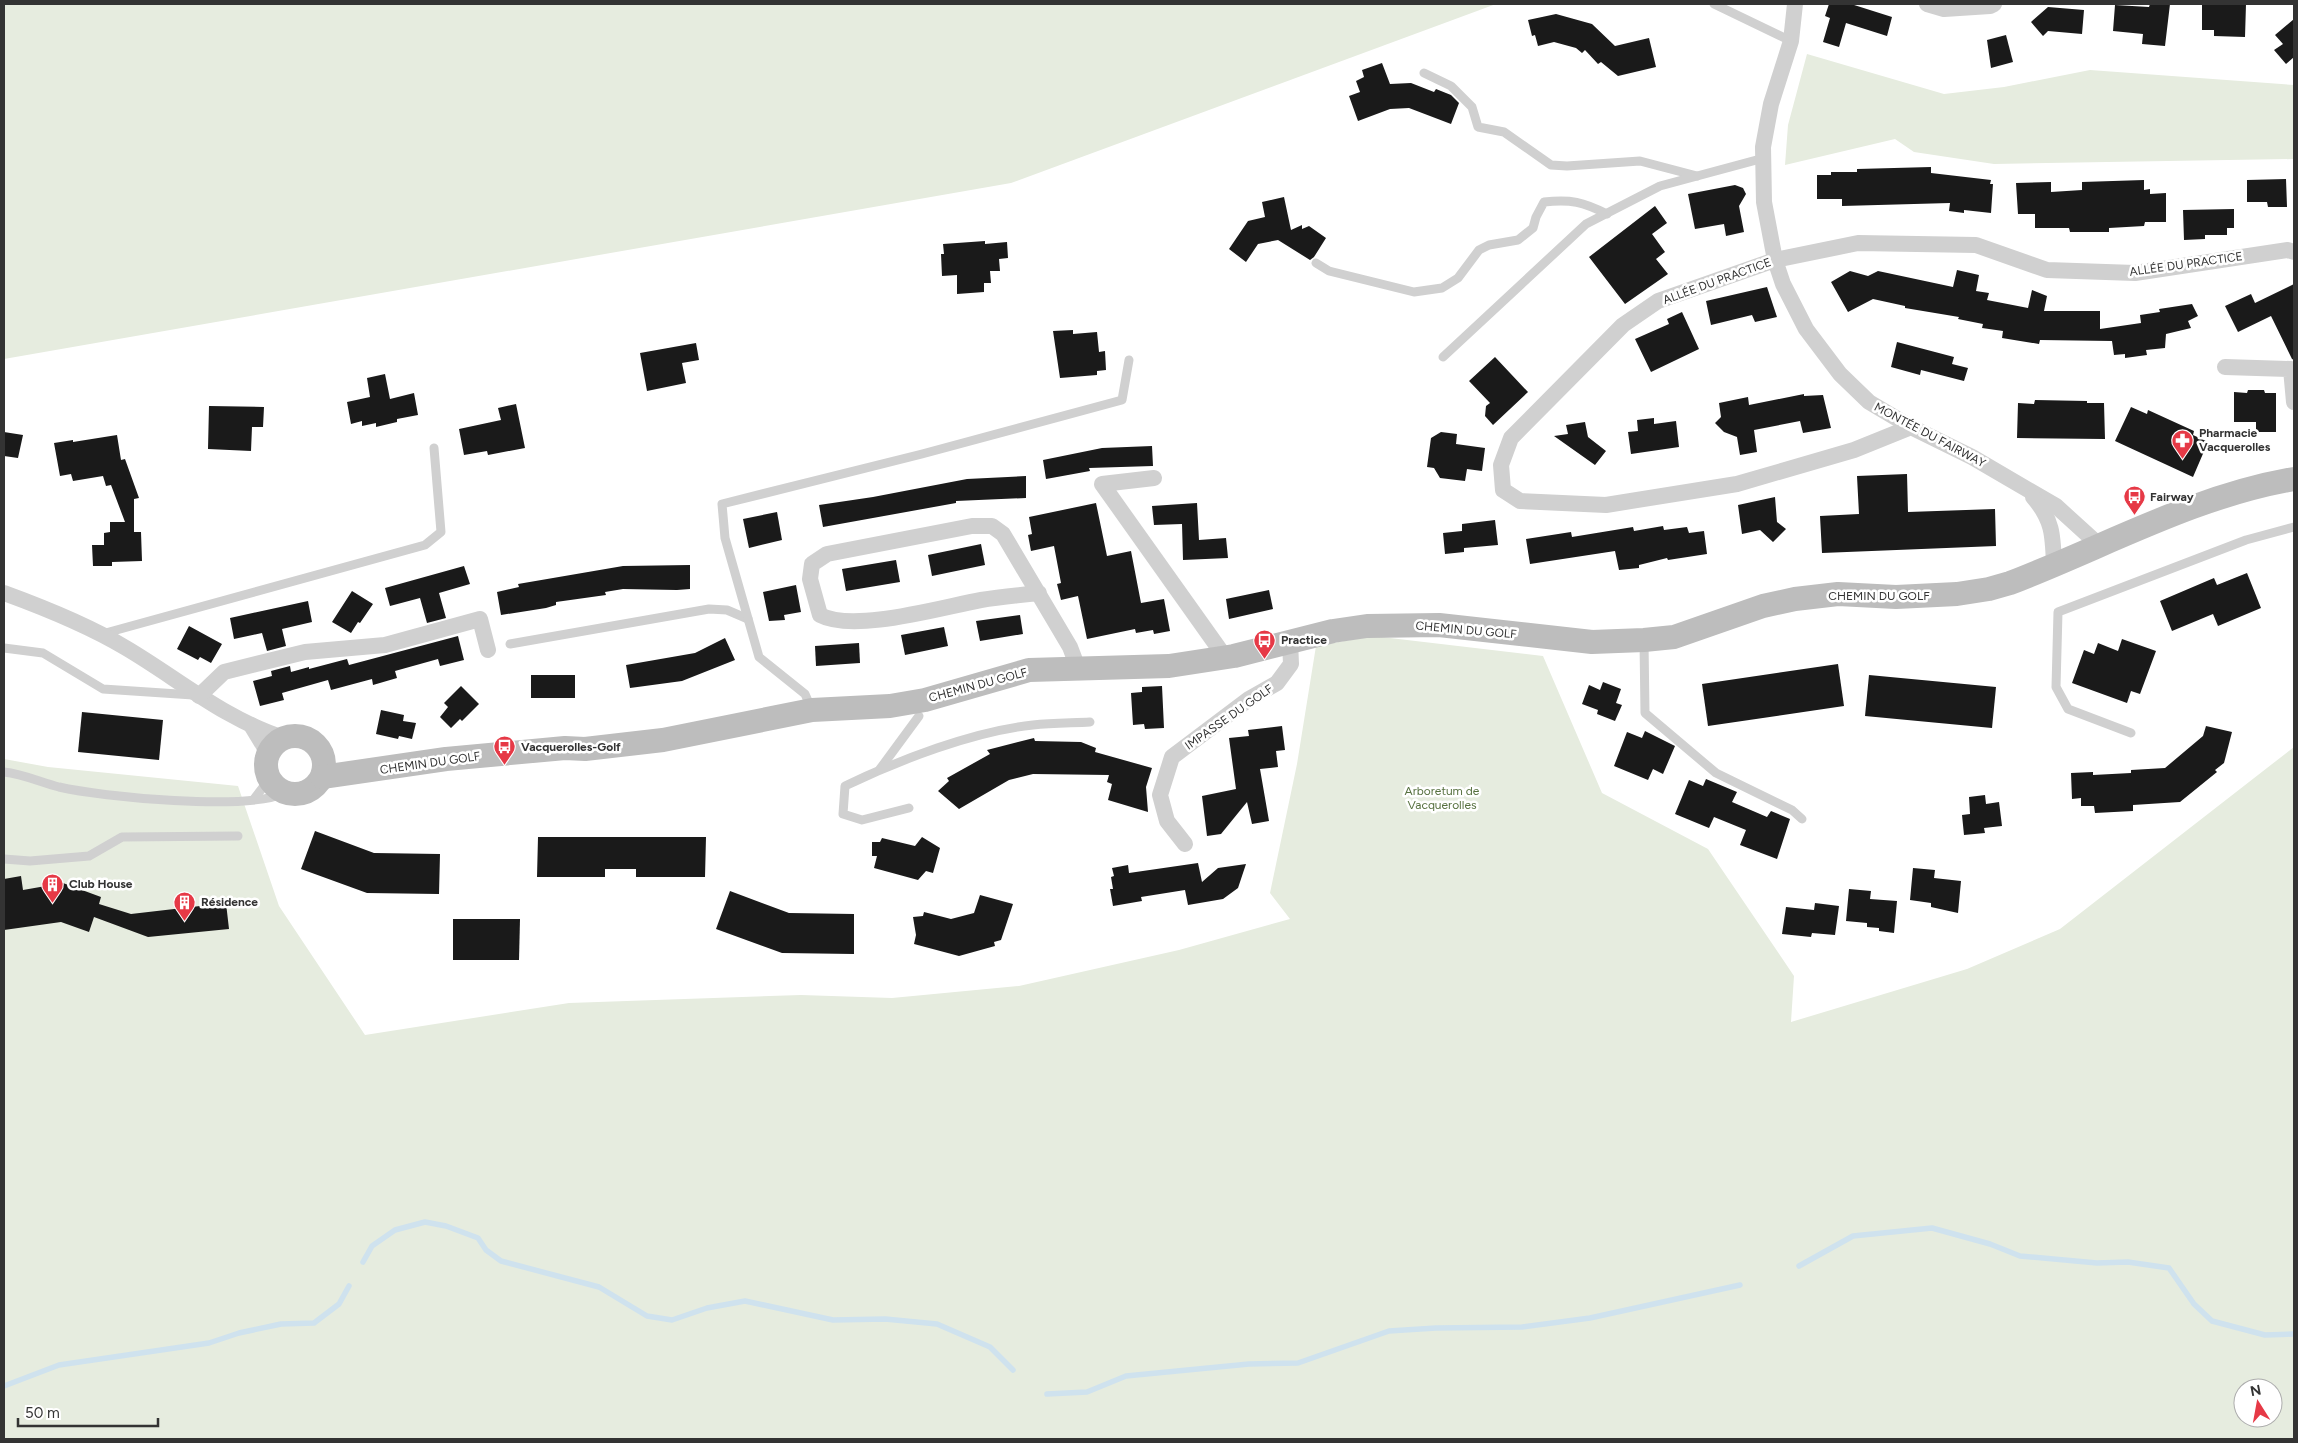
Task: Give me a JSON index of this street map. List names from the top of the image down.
{
  "streets": {
    "street": [
      "ALLÉE DU PRACTICE",
      "MONTÉE DU FAIRWAY",
      "CHEMIN DU GOLF",
      "IMPASSE DU GOLF"
    ]
  },
  "crossings": [
    ["ALLÉE DU PRACTICE", "MONTÉE DU FAIRWAY"],
    ["MONTÉE DU FAIRWAY", "CHEMIN DU GOLF"],
    ["CHEMIN DU GOLF", "IMPASSE DU GOLF"]
  ],
  "parks": ["Arboretum de Vacquerolles"],
  "places": {
    "pharmacy": ["Pharmacie Vacquerolles"],
    "bus stop": ["Fairway", "Practice", "Vacquerolles-Golf"],
    "building": ["Club House", "Résidence"]
  },
  "scale_bar": "50 m",
  "north": "top"
}
